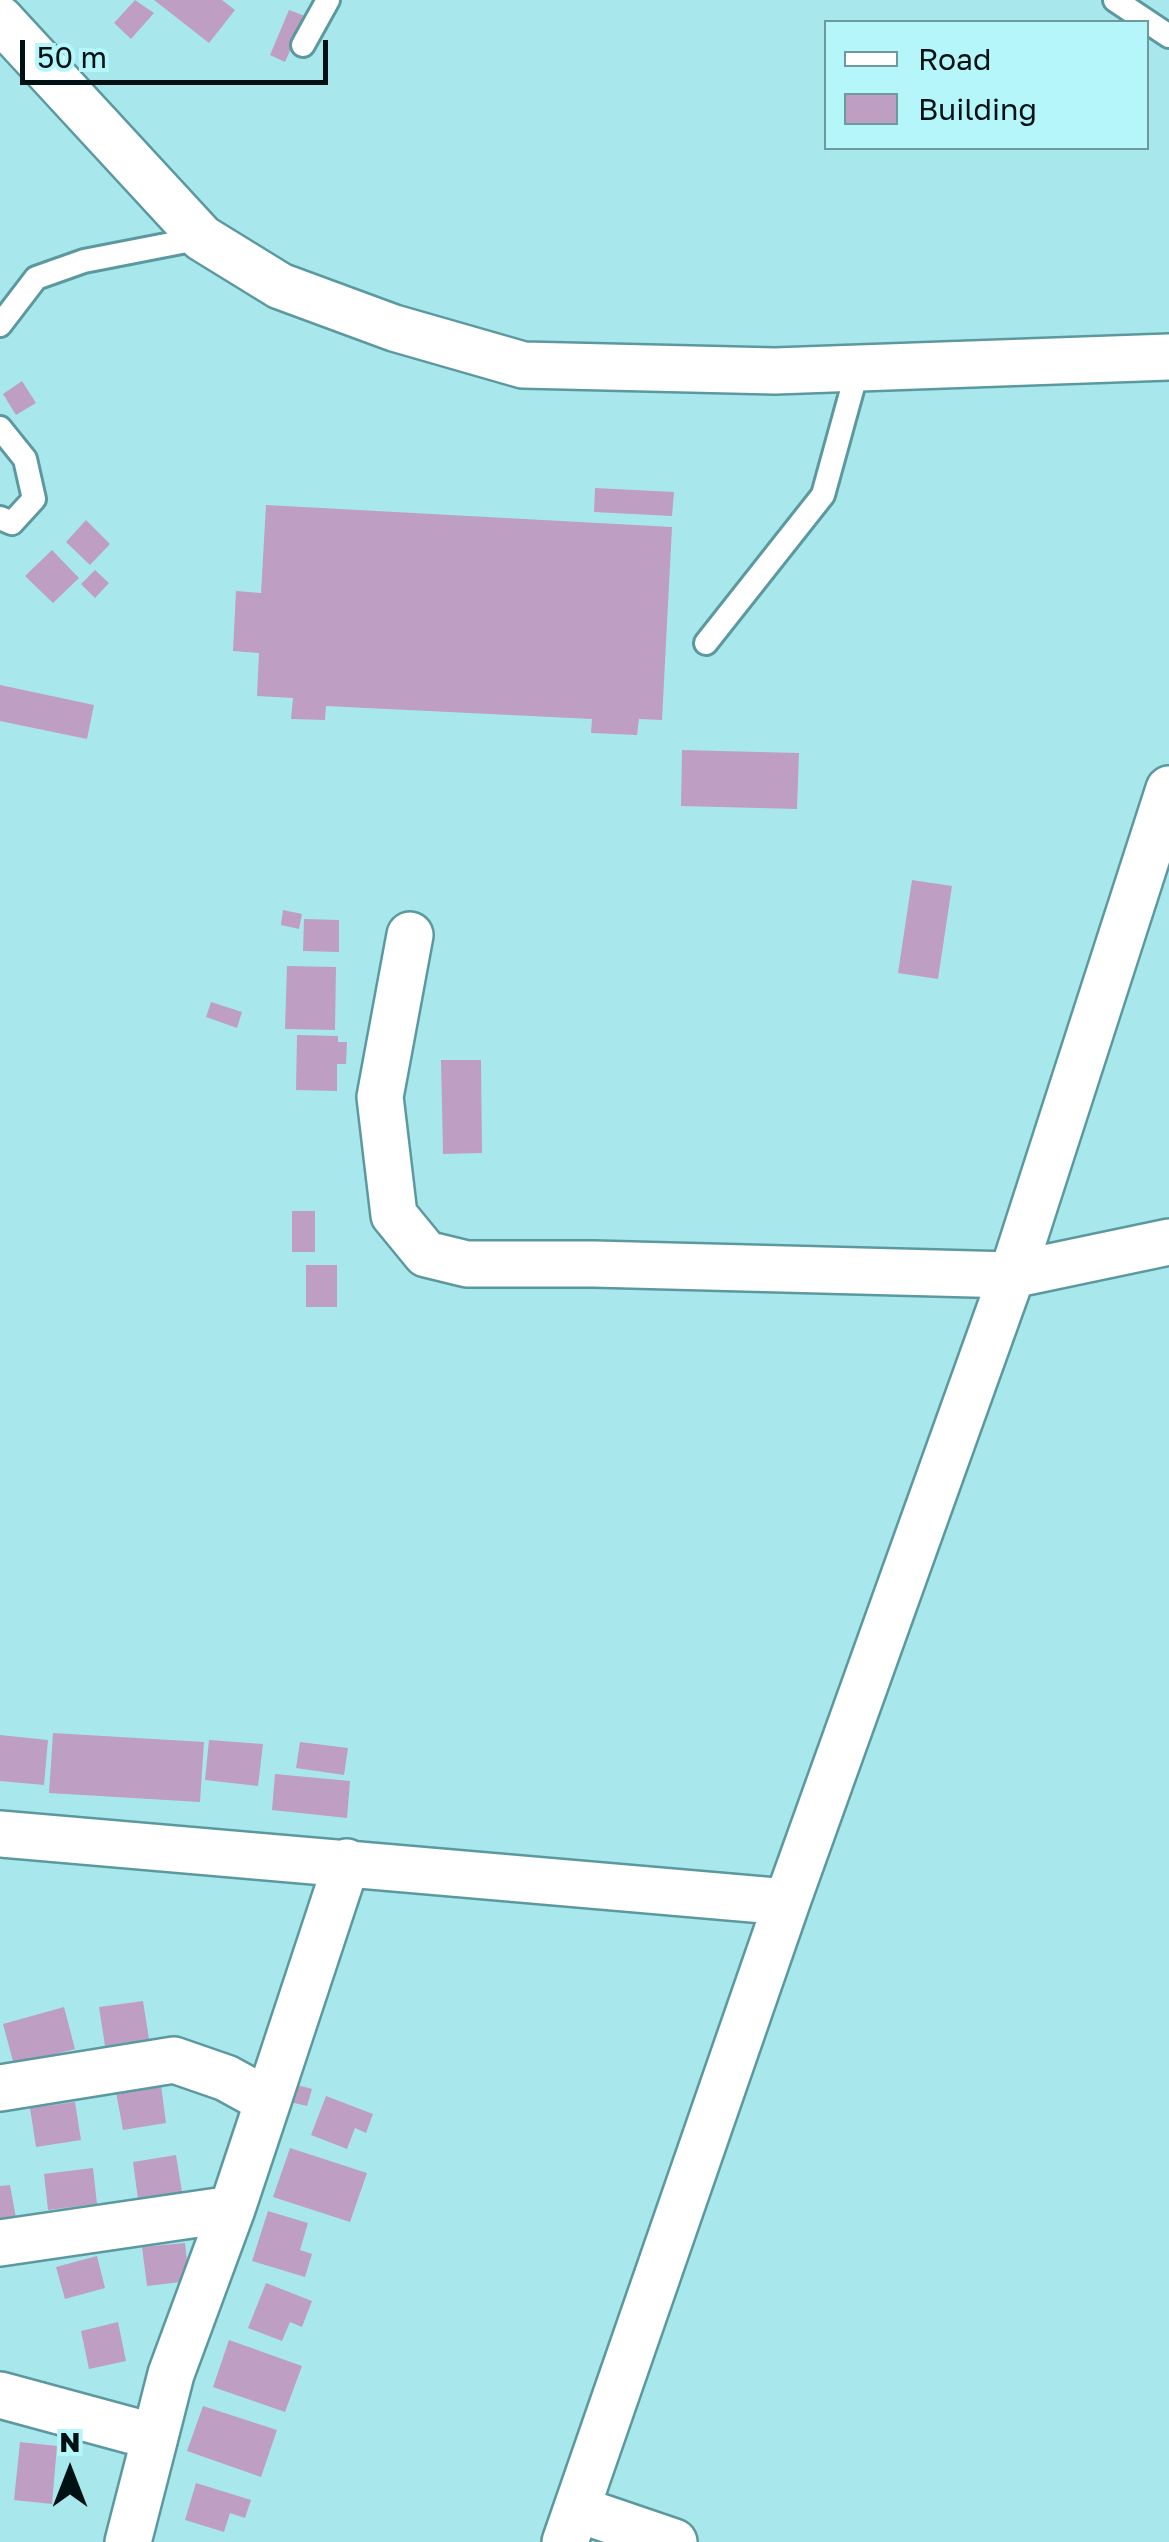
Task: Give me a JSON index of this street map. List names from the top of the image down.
{
  "legend": ["Road", "Building"],
  "scale_bar": "50 m",
  "north": "top"
}
